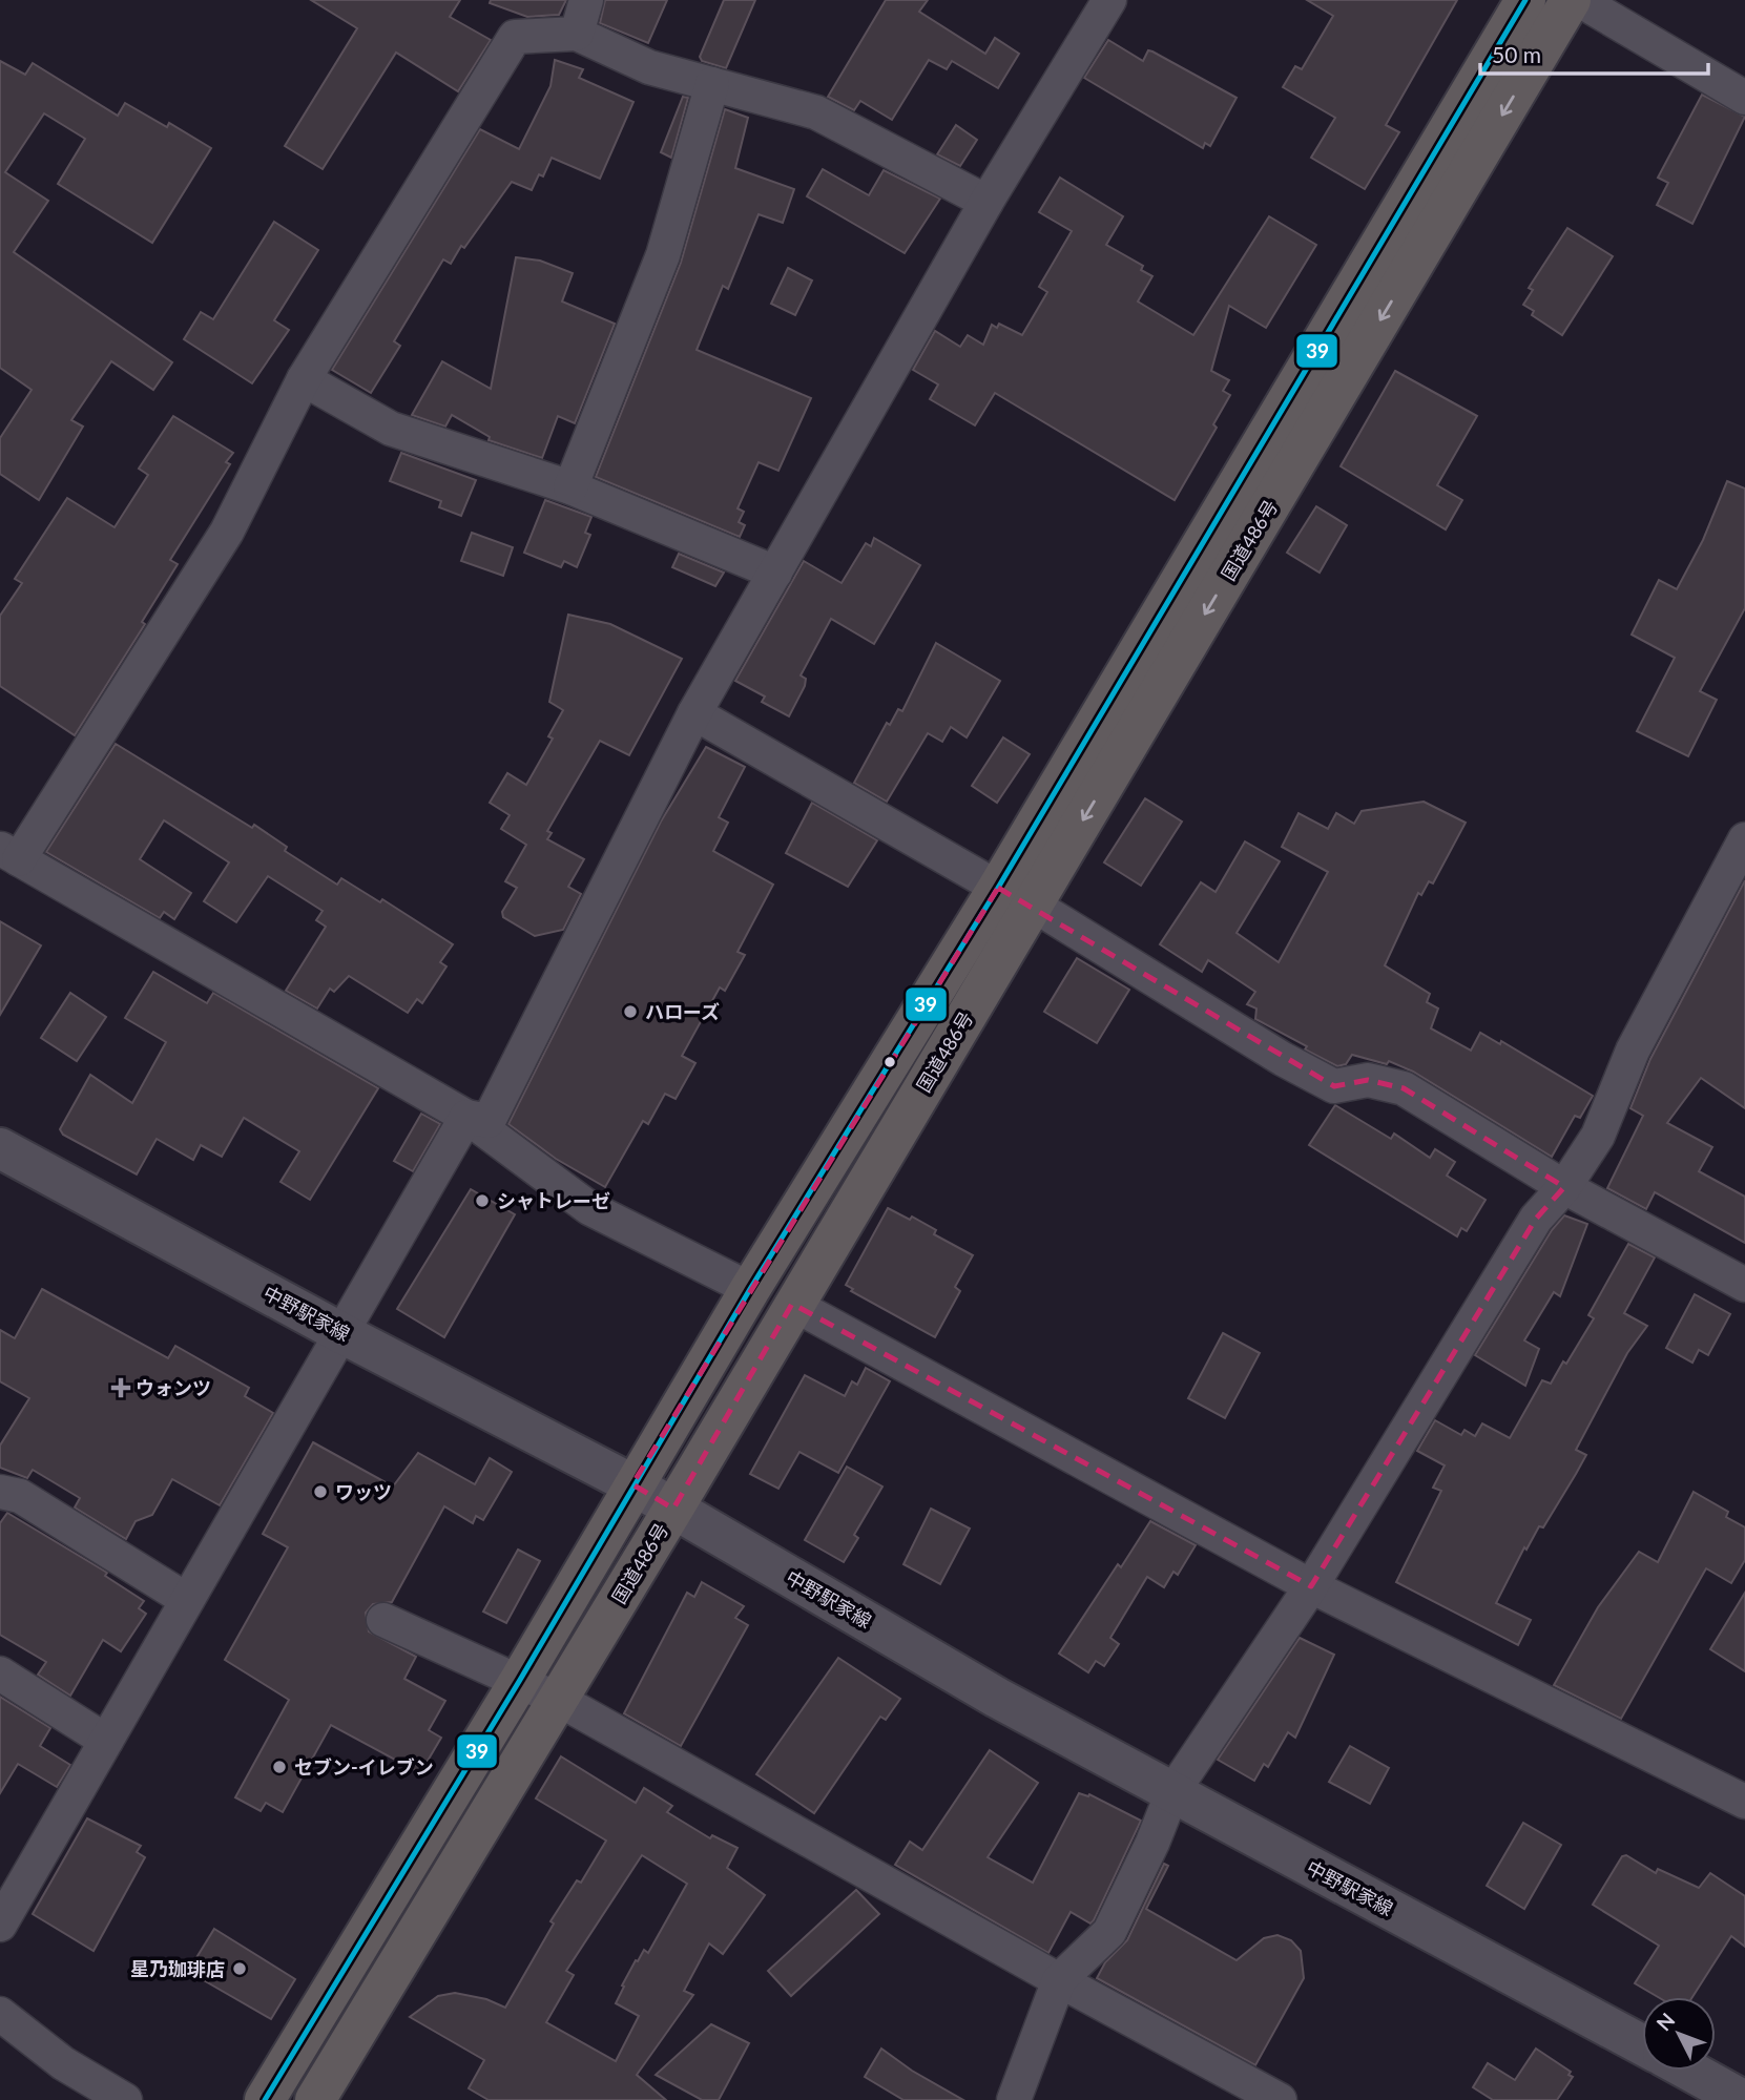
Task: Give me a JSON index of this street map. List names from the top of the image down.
{
  "streets": {
    "highway": ["国道486号"],
    "main road": ["中野駅家線"]
  },
  "crossings": [
    ["国道486号", "中野駅家線"]
  ],
  "places": {
    "other": [
      "ハローズ",
      "シャトレーゼ",
      "ワッツ",
      "セブン-イレブン",
      "星乃珈琲店"
    ],
    "health": ["ウォンツ"]
  },
  "lines": ["transit line 39"],
  "scale_bar": "50 m",
  "north": "top left"
}
